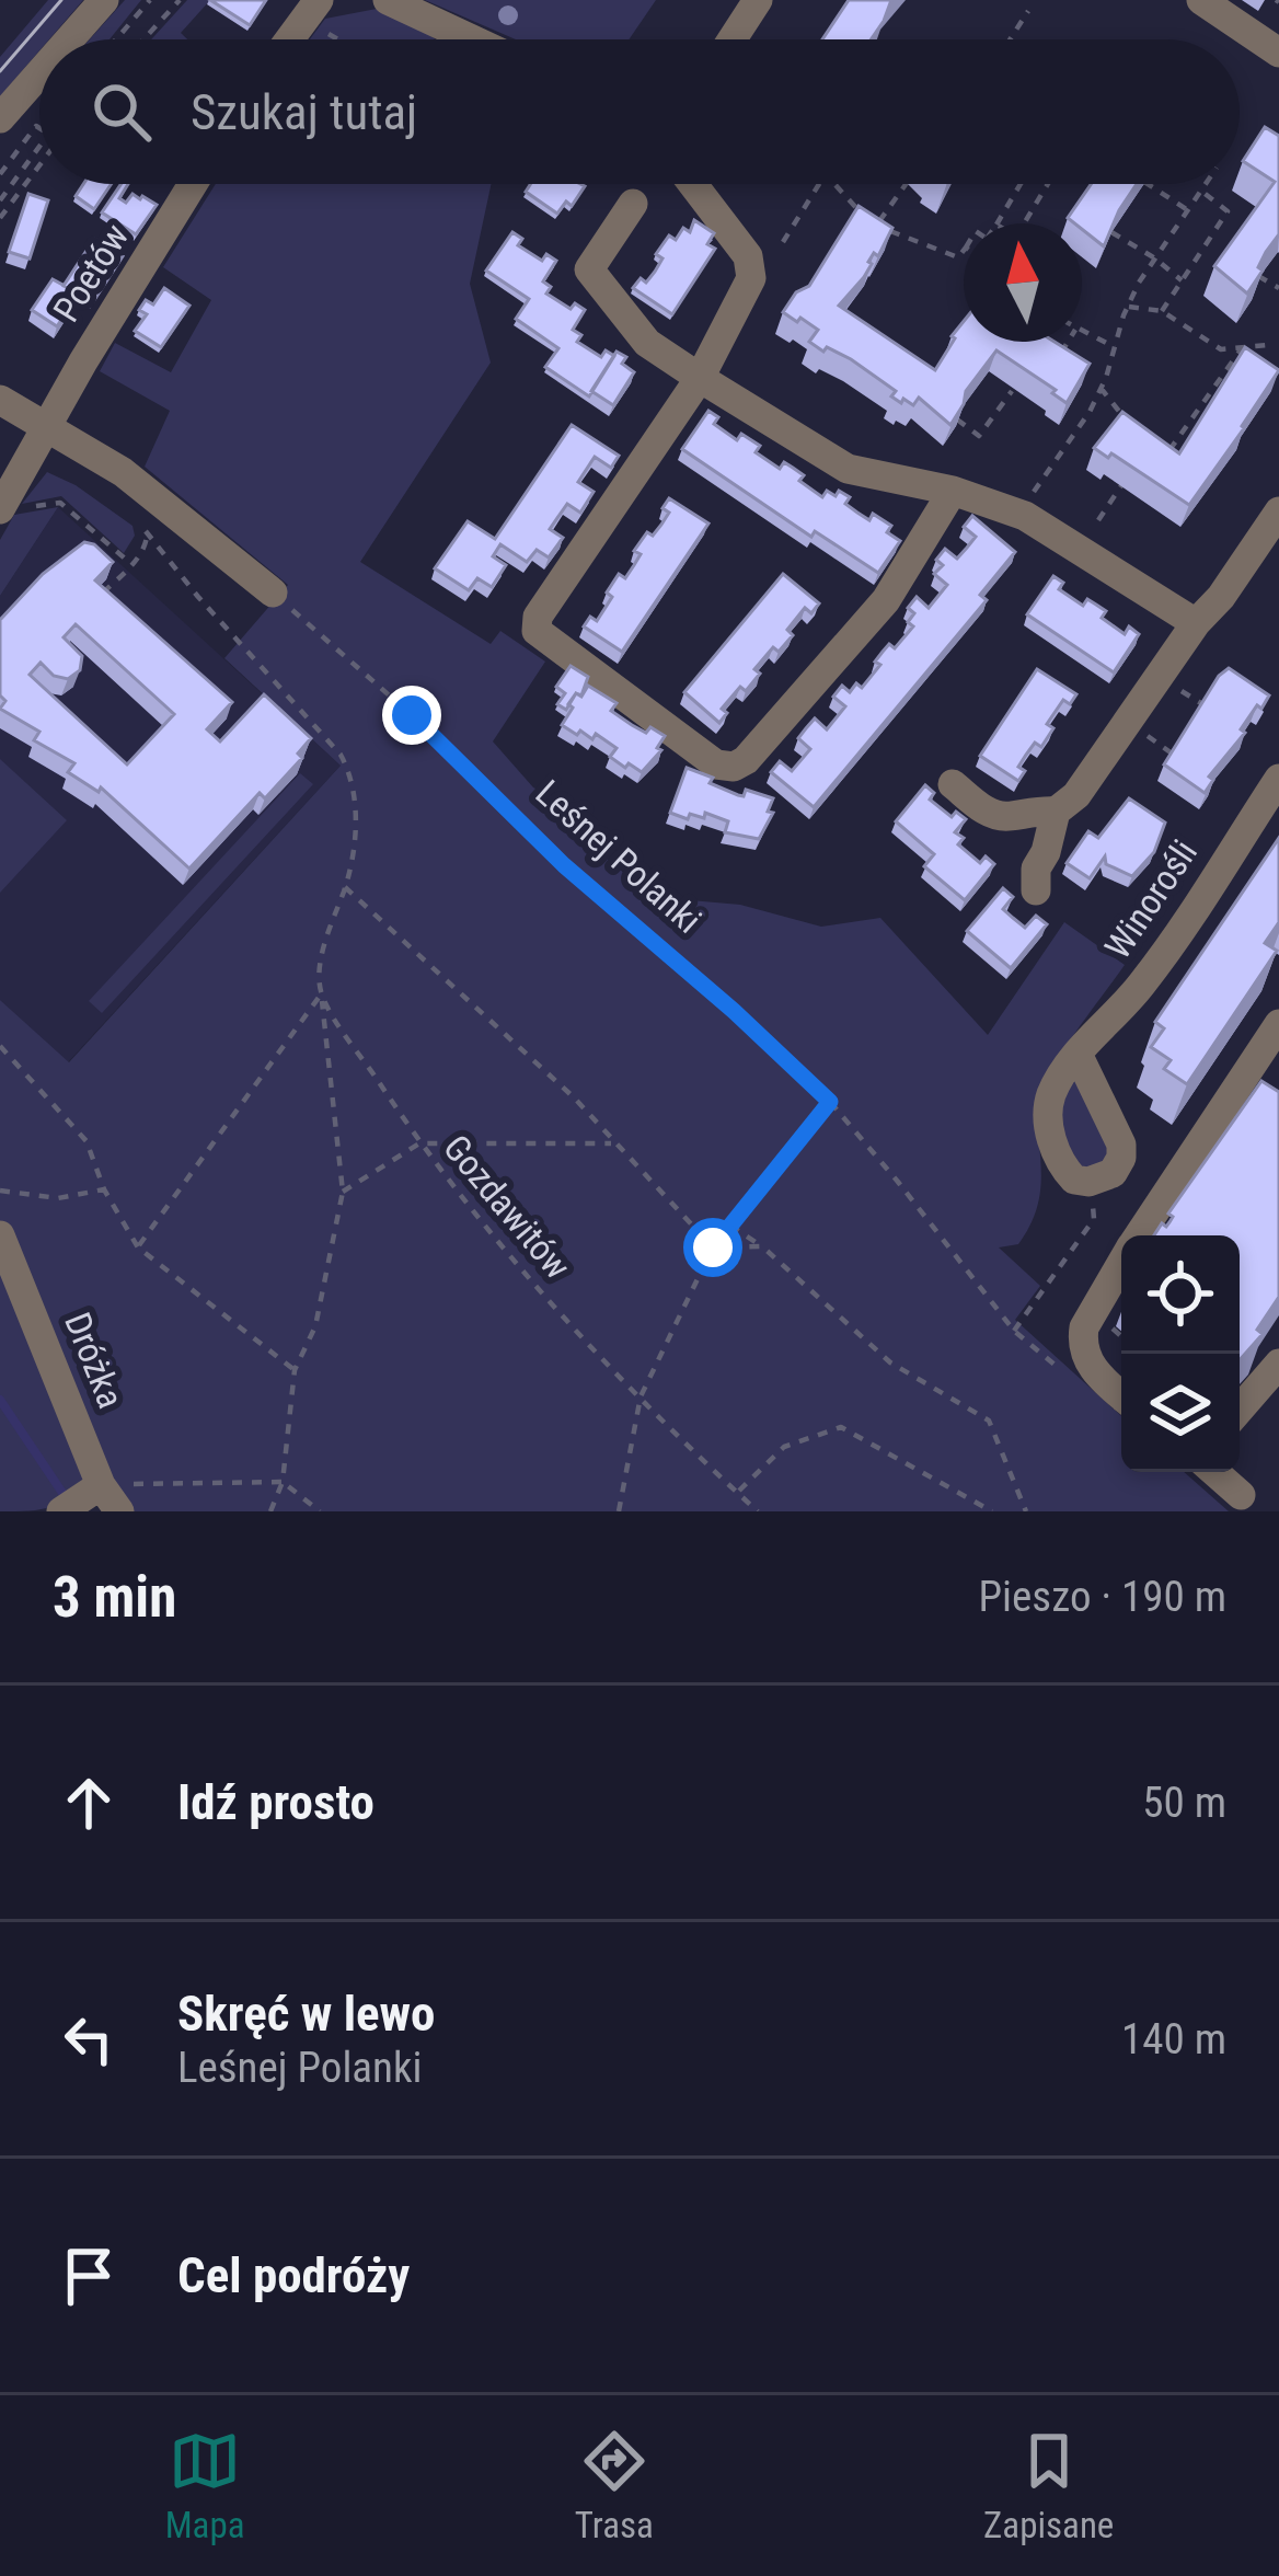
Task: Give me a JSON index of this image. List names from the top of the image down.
{
  "streets": {
    "street": ["Poetów", "Winorośli", "Dróżka"],
    "path": ["Leśnej Polanki", "Gozdawitów"]
  },
  "north": "top",
  "page": {
    "search": "Szukaj tutaj",
    "heading": ["3 min", "Pieszo · 190 m"],
    "list": [
      ["Idź prosto", "50 m"],
      ["Skręć w lewo", "Leśnej Polanki", "140 m"],
      "Cel podróży"
    ],
    "nav": ["Mapa", "Trasa", "Zapisane"]
  }
}
